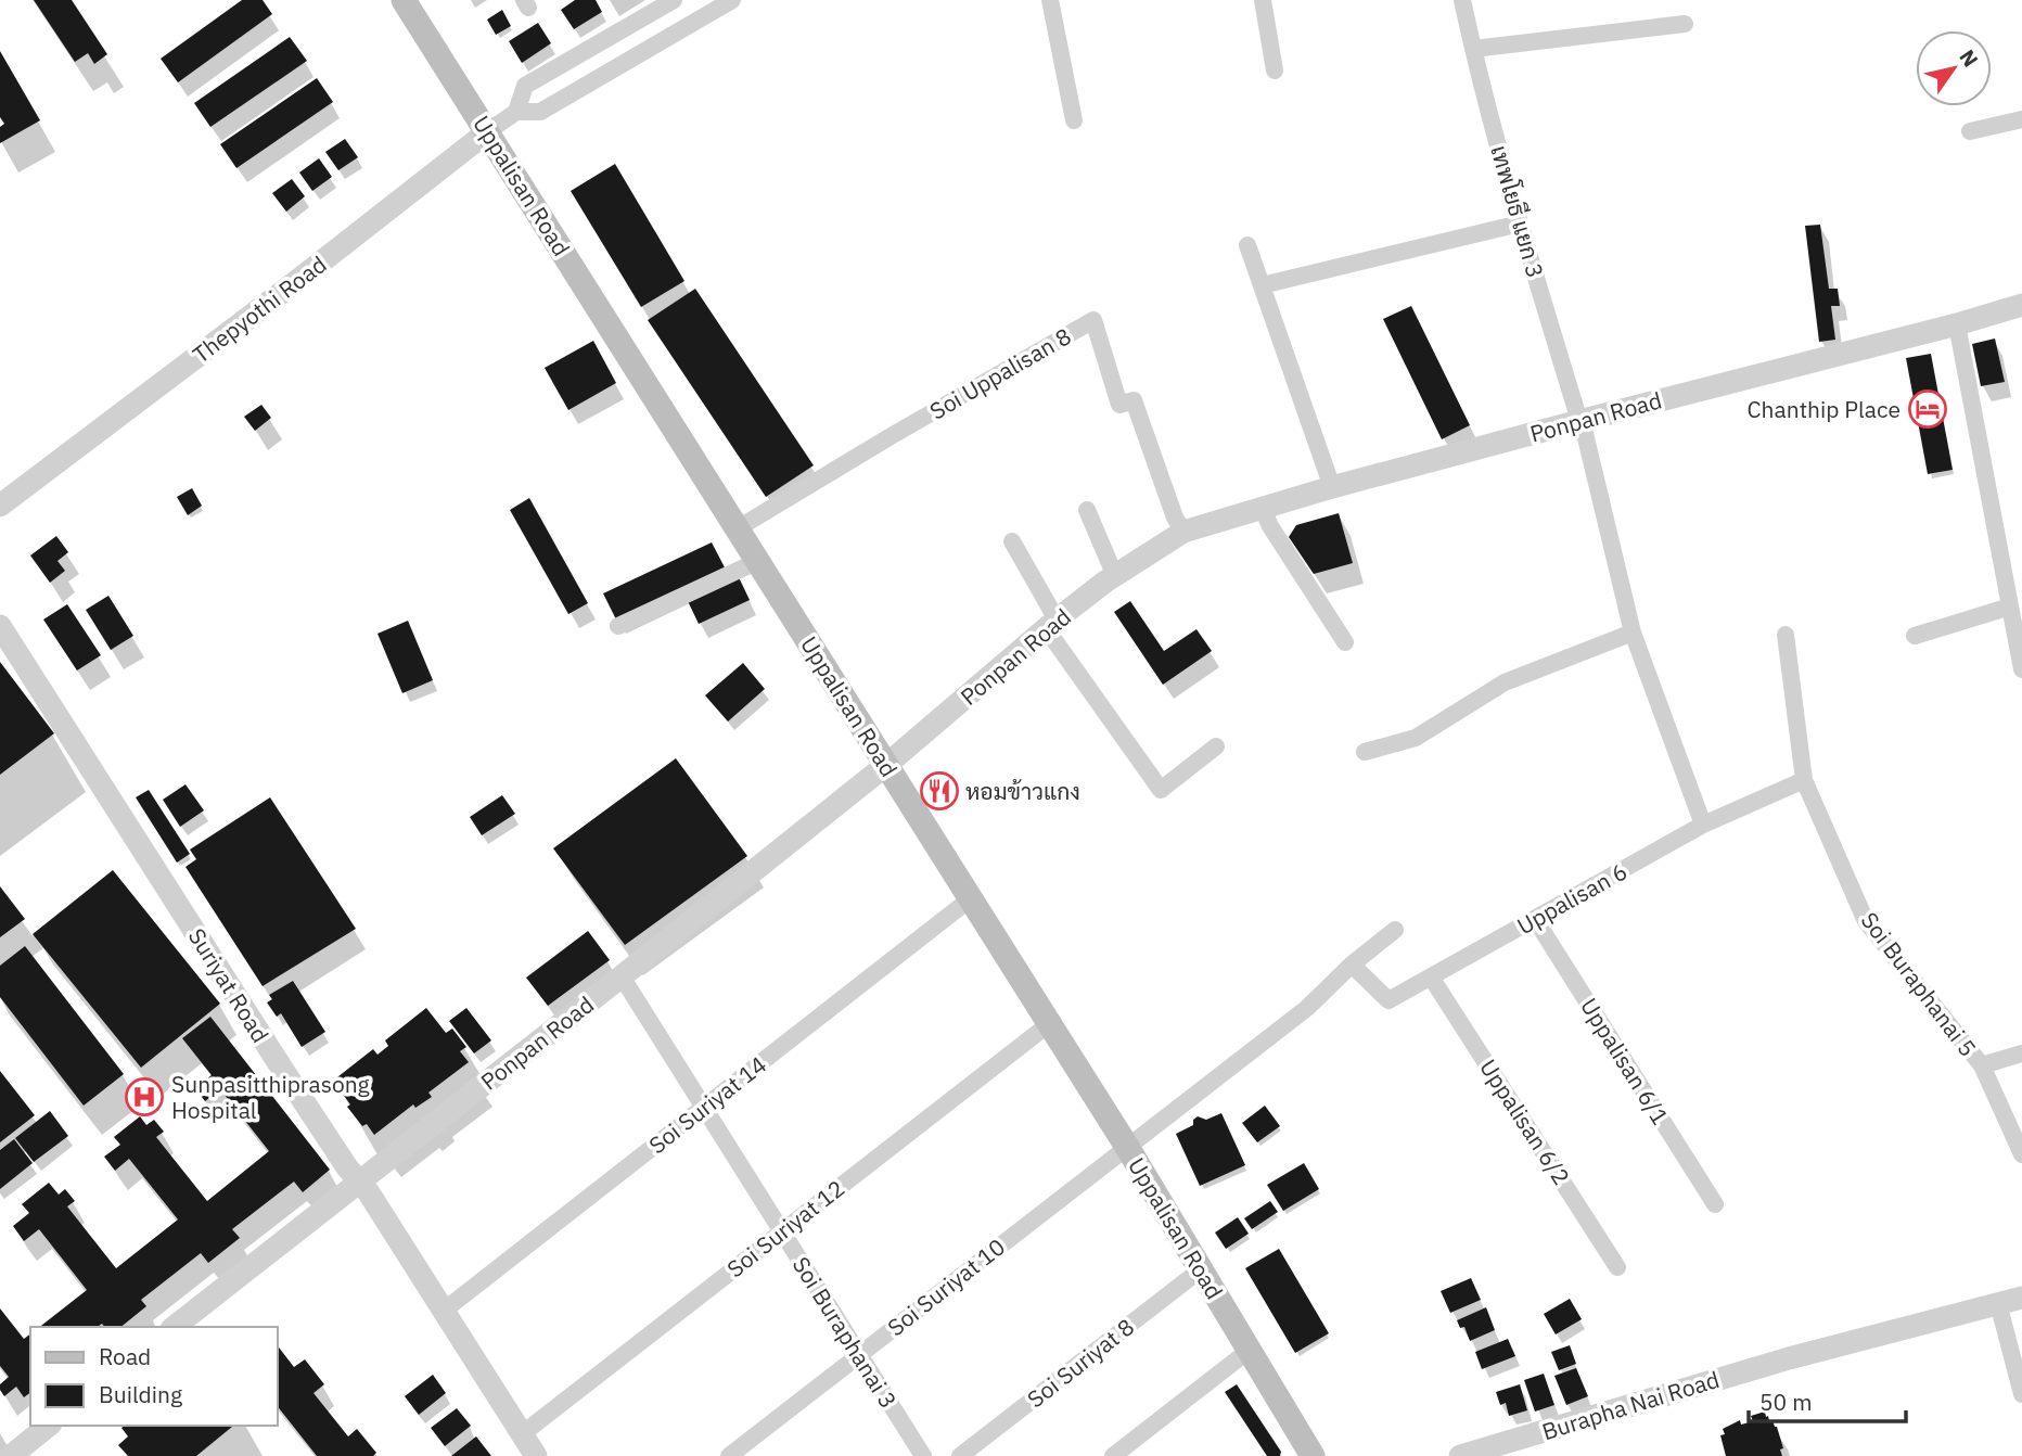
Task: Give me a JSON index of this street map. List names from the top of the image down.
{
  "streets": {
    "main road": ["Uppalisan Road"],
    "street": [
      "เทพโยธี แยก 3",
      "Thepyothi Road",
      "Soi Uppalisan 8",
      "Ponpan Road",
      "Uppalisan 6",
      "Soi Buraphanai 5",
      "Suriyat Road",
      "Uppalisan 6/1",
      "Soi Suriyat 14",
      "Uppalisan 6/2",
      "Soi Suriyat 12",
      "Soi Suriyat 10",
      "Soi Buraphanai 3",
      "Soi Suriyat 8",
      "Burapha Nai Road"
    ]
  },
  "crossings": [
    ["Uppalisan Road", "Thepyothi Road"],
    ["Uppalisan Road", "Soi Uppalisan 8"],
    ["Uppalisan Road", "Ponpan Road"],
    ["Uppalisan Road", "Soi Suriyat 14"],
    ["Uppalisan Road", "Soi Suriyat 12"],
    ["Uppalisan Road", "Soi Suriyat 10"],
    ["Uppalisan Road", "Soi Suriyat 8"],
    ["เทพโยธี แยก 3", "Ponpan Road"],
    ["เทพโยธี แยก 3", "Uppalisan 6"],
    ["Soi Uppalisan 8", "Ponpan Road"],
    ["Ponpan Road", "Suriyat Road"],
    ["Ponpan Road", "Soi Buraphanai 3"],
    ["Uppalisan 6", "Soi Buraphanai 5"],
    ["Uppalisan 6", "Uppalisan 6/1"],
    ["Uppalisan 6", "Uppalisan 6/2"],
    ["Suriyat Road", "Soi Suriyat 14"],
    ["Suriyat Road", "Soi Suriyat 12"],
    ["Soi Suriyat 14", "Soi Buraphanai 3"],
    ["Soi Suriyat 12", "Soi Buraphanai 3"],
    ["Soi Suriyat 10", "Soi Buraphanai 3"]
  ],
  "places": {
    "hotel": ["Chanthip Place"],
    "restaurant": ["หอมข้าวแกง"],
    "hospital": ["Sunpasitthiprasong Hospital"]
  },
  "legend": ["Road", "Building"],
  "scale_bar": "50 m",
  "north": "top right"
}
